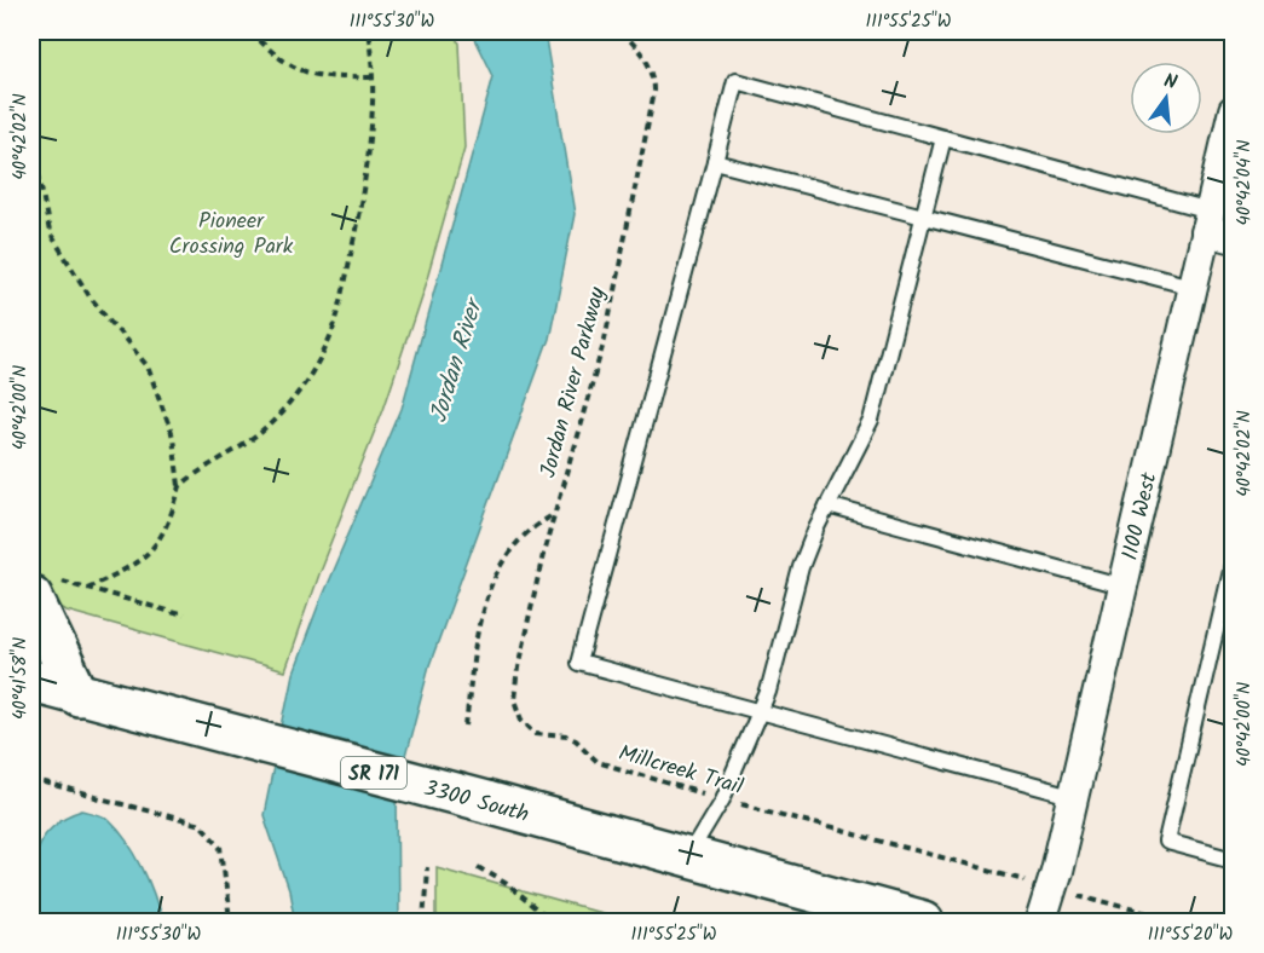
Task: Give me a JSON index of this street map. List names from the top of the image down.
{
  "streets": {
    "main road": ["SR 171", "3300 South"],
    "street": ["1100 West"],
    "path": ["Jordan River Parkway", "Millcreek Trail"]
  },
  "crossings": [
    ["Jordan River Parkway", "Millcreek Trail"]
  ],
  "water": ["Jordan River"],
  "parks": ["Pioneer Crossing Park"],
  "north": "top",
  "coordinates": [
    "111°55'30\"W",
    "111°55'25\"W",
    "40°42'02\"N",
    "40°42'04\"N",
    "40°42'00\"N",
    "40°41'58\"N",
    "111°55'20\"W"
  ]
}
